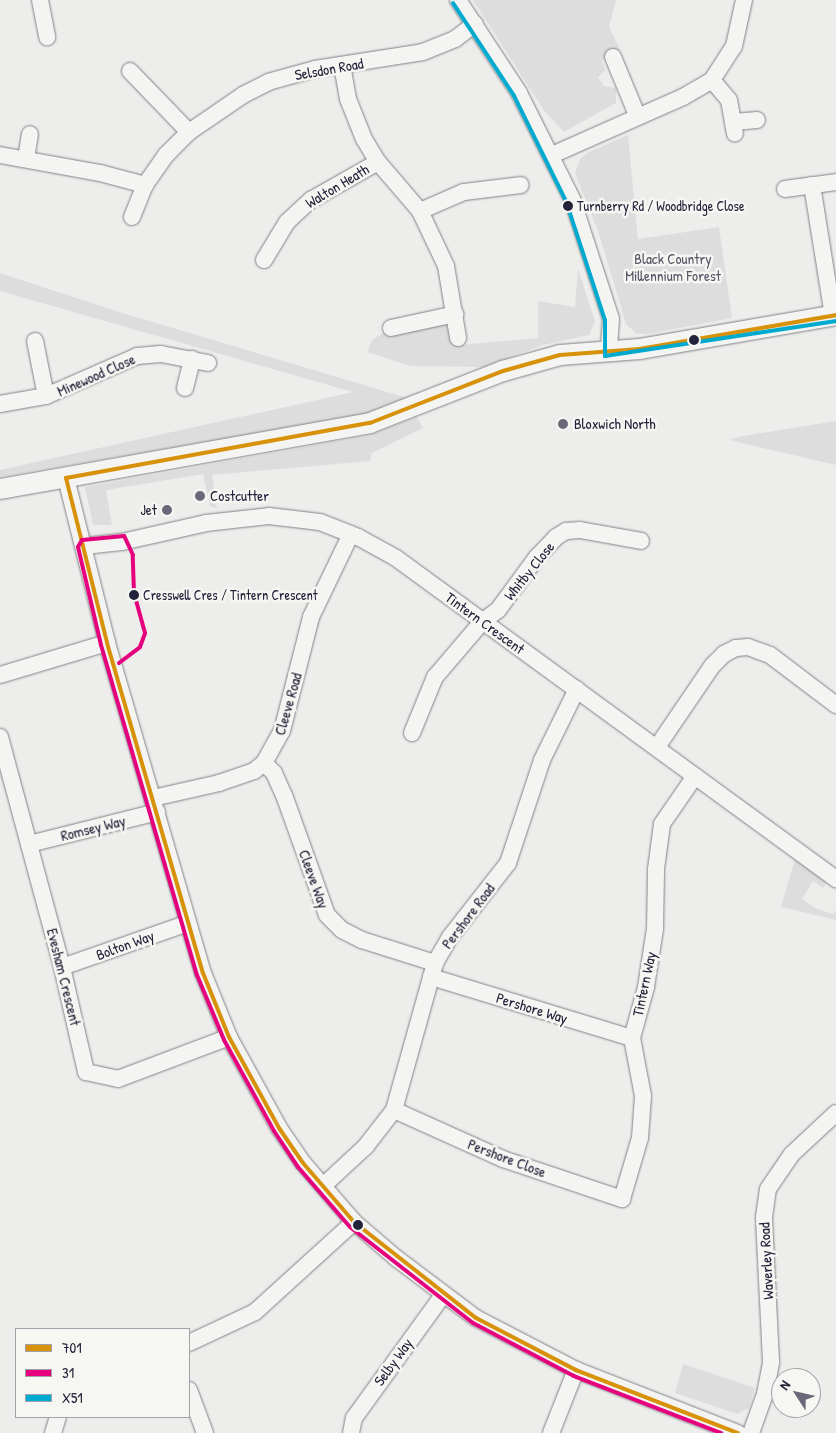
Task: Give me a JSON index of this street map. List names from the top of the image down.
{
  "streets": {
    "street": [
      "Selsdon Road",
      "Walton Heath",
      "Minewood Close",
      "Whitby Close",
      "Tintern Crescent",
      "Cleeve Road",
      "Romsey Way",
      "Cleeve Way",
      "Pershore Road",
      "Bolton Way",
      "Evesham Crescent",
      "Tintern Way",
      "Pershore Way",
      "Pershore Close",
      "Waverley Road",
      "Selby Way"
    ]
  },
  "crossings": [
    ["Selsdon Road", "Walton Heath"],
    ["Whitby Close", "Tintern Crescent"],
    ["Tintern Crescent", "Cleeve Road"],
    ["Tintern Crescent", "Pershore Road"],
    ["Tintern Crescent", "Tintern Way"],
    ["Cleeve Road", "Cleeve Way"],
    ["Romsey Way", "Evesham Crescent"],
    ["Cleeve Way", "Pershore Road"],
    ["Cleeve Way", "Pershore Way"],
    ["Pershore Road", "Pershore Way"],
    ["Pershore Road", "Pershore Close"],
    ["Bolton Way", "Evesham Crescent"],
    ["Tintern Way", "Pershore Way"],
    ["Tintern Way", "Pershore Close"]
  ],
  "parks": ["Black Country Millennium Forest"],
  "places": [
    "Turnberry Rd / Woodbridge Close",
    "Bloxwich North",
    "Costcutter",
    "Jet",
    "Cresswell Cres / Tintern Crescent"
  ],
  "lines": ["transit line X51", "transit line 701", "transit line 31"],
  "legend": ["701", "31", "X51"],
  "north": "top left"
}
